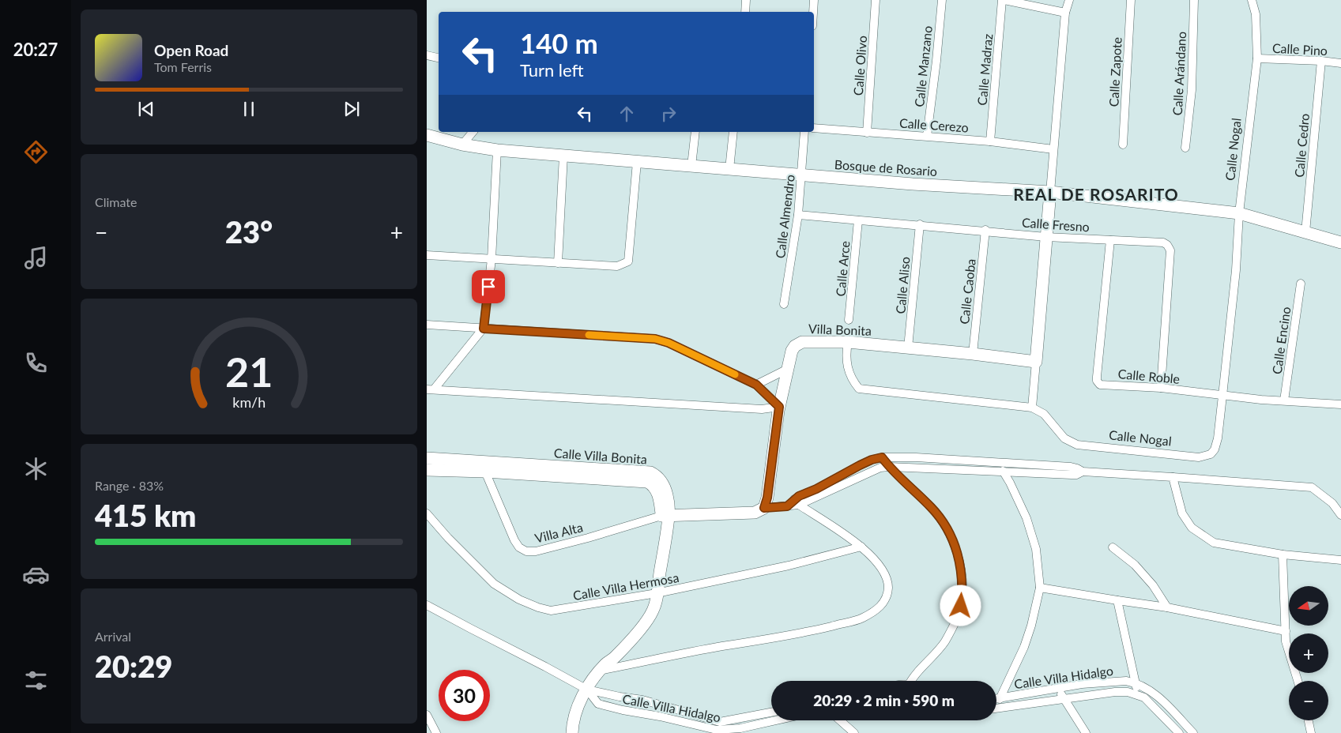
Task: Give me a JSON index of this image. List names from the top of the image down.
{
  "streets": {
    "main road": ["Bosque de Rosario", "Villa Bonita", "Calle Villa Bonita"],
    "street": [
      "Calle Pino",
      "Calle Olivo",
      "Calle Manzano",
      "Calle Madraz",
      "Calle Zapote",
      "Calle Arándano",
      "Calle Cerezo",
      "Calle Cedro",
      "Calle Nogal",
      "Calle Almendro",
      "Calle Fresno",
      "Calle Arce",
      "Calle Aliso",
      "Calle Caoba",
      "Calle Encino",
      "Calle Roble",
      "Villa Alta",
      "Calle Villa Hermosa",
      "Calle Villa Hidalgo"
    ]
  },
  "crossings": [
    ["Calle Pino", "Calle Cedro"],
    ["Calle Pino", "Calle Nogal"],
    ["Calle Olivo", "Calle Cerezo"],
    ["Calle Manzano", "Calle Cerezo"],
    ["Calle Madraz", "Calle Cerezo"],
    ["Calle Cedro", "Bosque de Rosario"],
    ["Calle Nogal", "Bosque de Rosario"],
    ["Calle Nogal", "Calle Roble"],
    ["Bosque de Rosario", "Calle Almendro"],
    ["Calle Almendro", "Calle Fresno"],
    ["Calle Fresno", "Calle Arce"],
    ["Calle Fresno", "Calle Aliso"],
    ["Calle Fresno", "Calle Caoba"],
    ["Calle Fresno", "Calle Roble"],
    ["Calle Aliso", "Villa Bonita"],
    ["Calle Caoba", "Villa Bonita"],
    ["Calle Encino", "Calle Roble"],
    ["Calle Villa Bonita", "Villa Alta"],
    ["Calle Villa Bonita", "Calle Villa Hermosa"],
    ["Calle Villa Bonita", "Calle Villa Hidalgo"]
  ],
  "districts": ["REAL DE ROSARITO"],
  "north": "left",
  "page": {
    "tabs": "20:27",
    "turn": ["140 m", "Turn left"],
    "song": ["Open Road", "Tom Ferris"],
    "tile": [
      "Climate",
      ["Range · 83%", "415 km"],
      ["Arrival", "20:29"]
    ],
    "heat": ["−", "23°", "+"],
    "map_buttons": ["+", "−"],
    "limit": "30",
    "trip": "20:29 · 2 min · 590 m",
    "gauge": ["21", "km/h"]
  }
}
